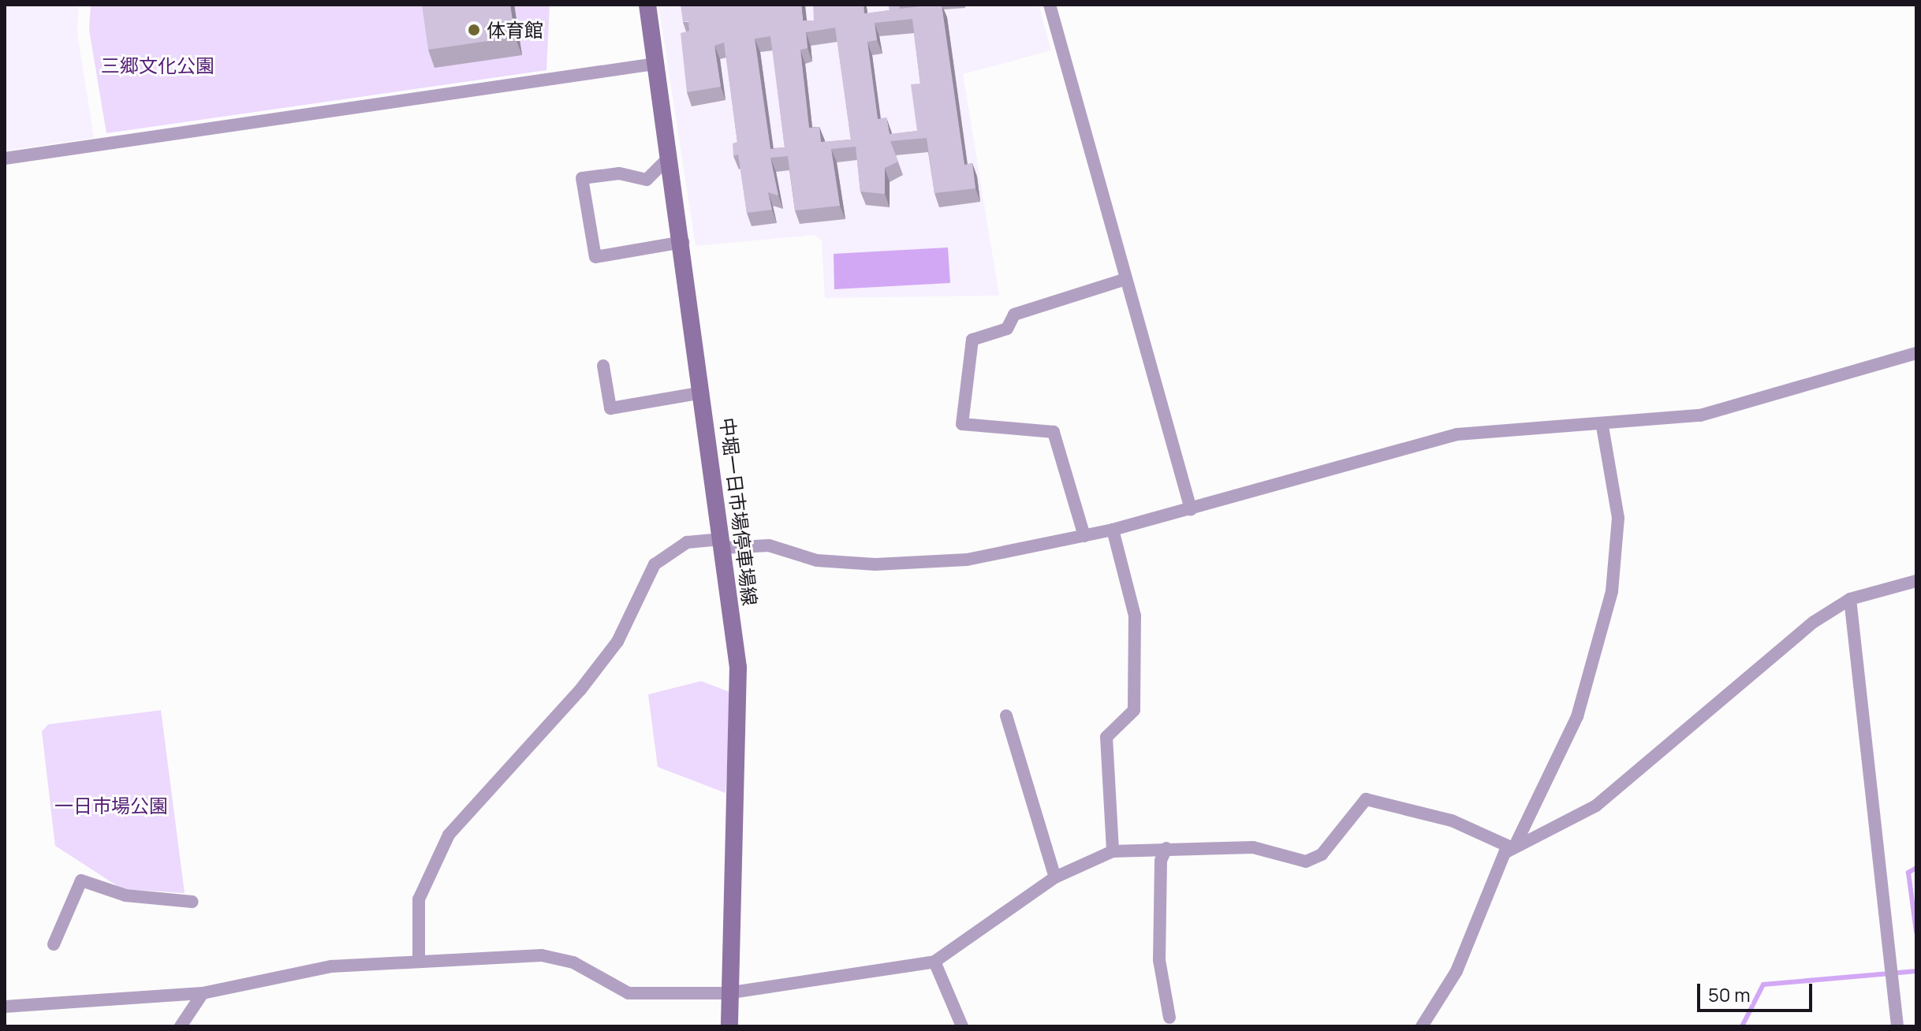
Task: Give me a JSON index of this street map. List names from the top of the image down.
{
  "streets": {
    "main road": ["中堀一日市場停車場線"]
  },
  "parks": ["三郷文化公園", "一日市場公園"],
  "places": ["体育館"],
  "scale_bar": "50 m"
}
